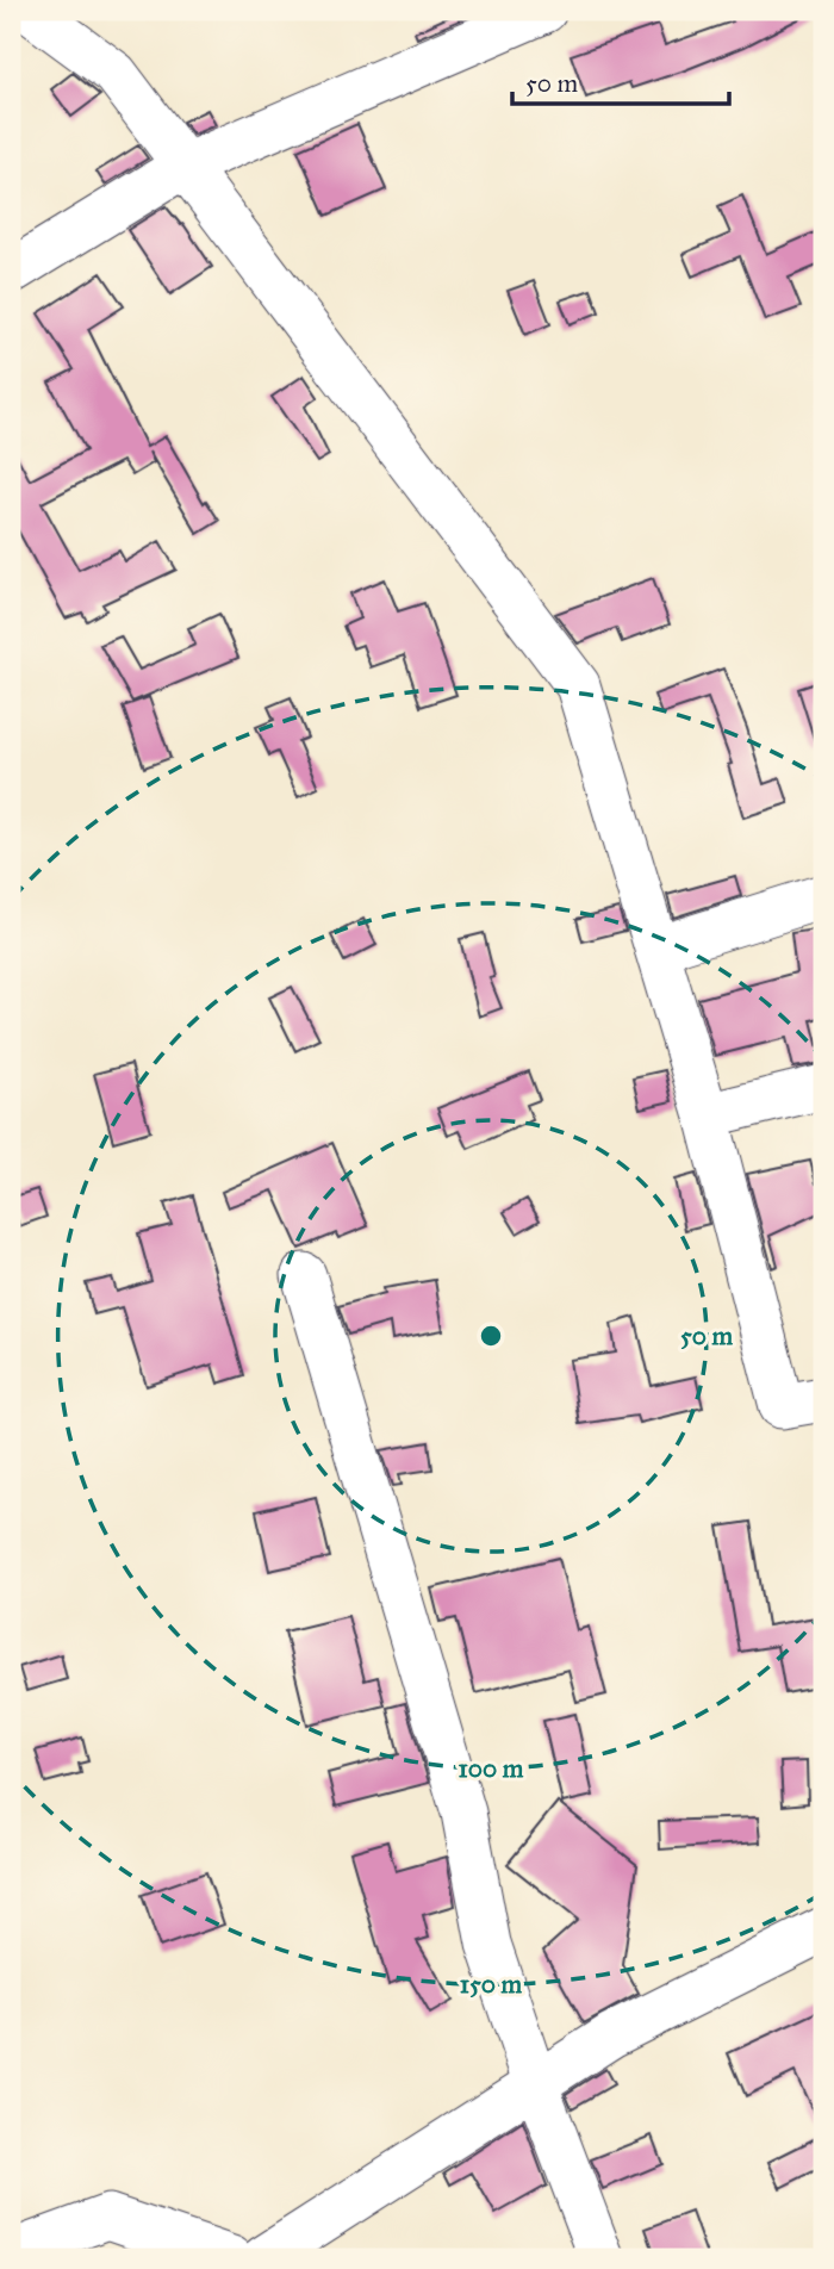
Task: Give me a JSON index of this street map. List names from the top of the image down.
{
  "scale_bar": "50 m",
  "rings": ["50 m", "100 m", "150 m"]
}
